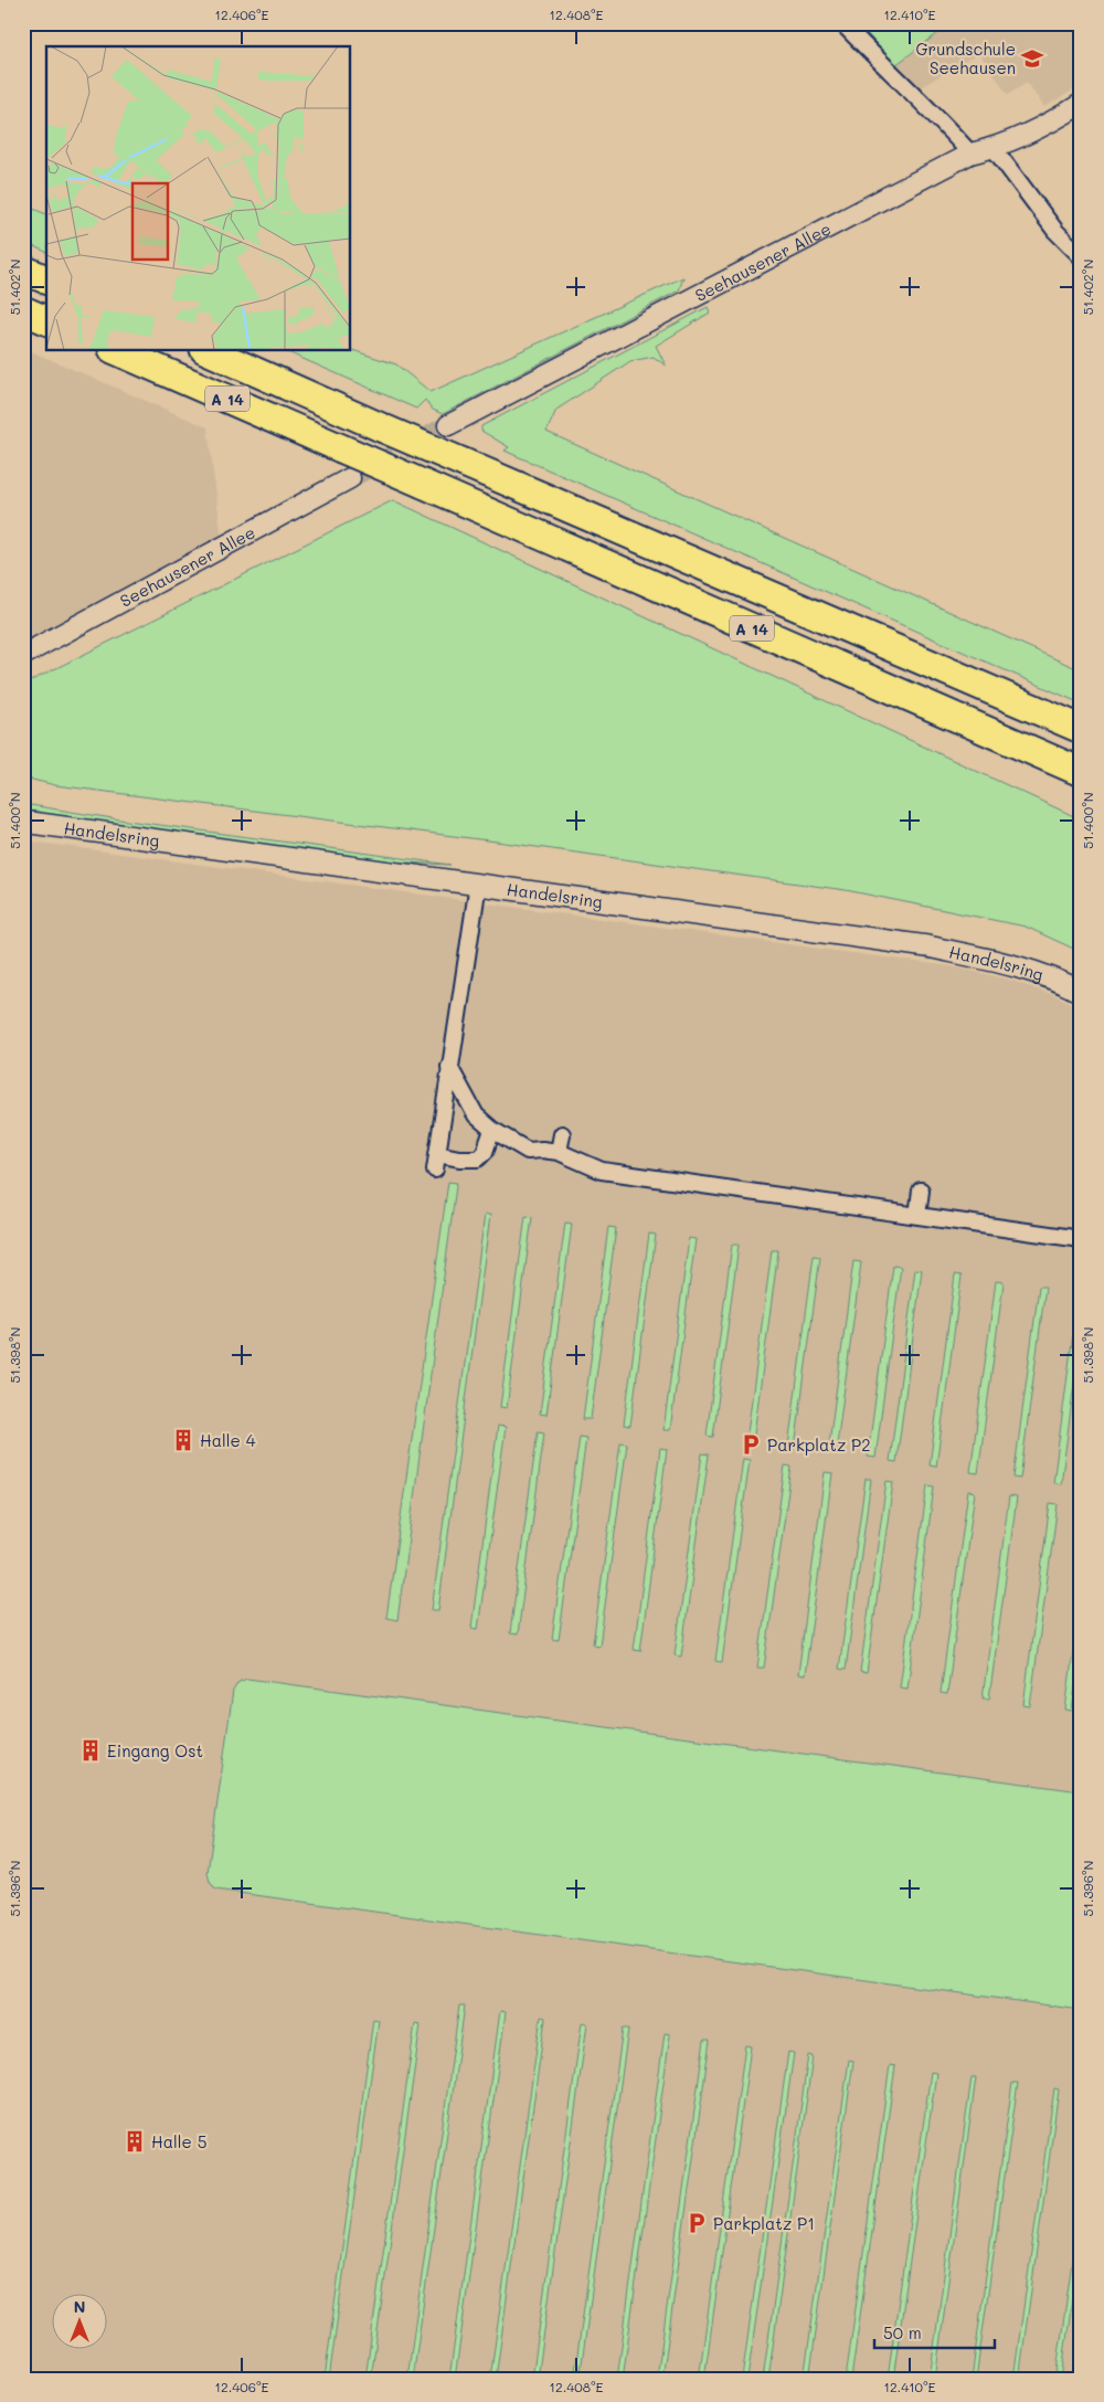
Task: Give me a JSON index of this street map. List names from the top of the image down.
{
  "streets": {
    "highway": ["A 14"],
    "main road": ["Handelsring"],
    "street": ["Seehausener Allee"]
  },
  "places": {
    "school or university": ["Grundschule Seehausen"],
    "building": ["Halle 4", "Eingang Ost", "Halle 5"],
    "parking": ["Parkplatz P2", "Parkplatz P1"]
  },
  "scale_bar": "50 m",
  "north": "top",
  "coordinates": [
    "12.406°E",
    "12.408°E",
    "12.410°E",
    "51.402°N",
    "51.400°N",
    "51.398°N",
    "51.396°N"
  ]
}
